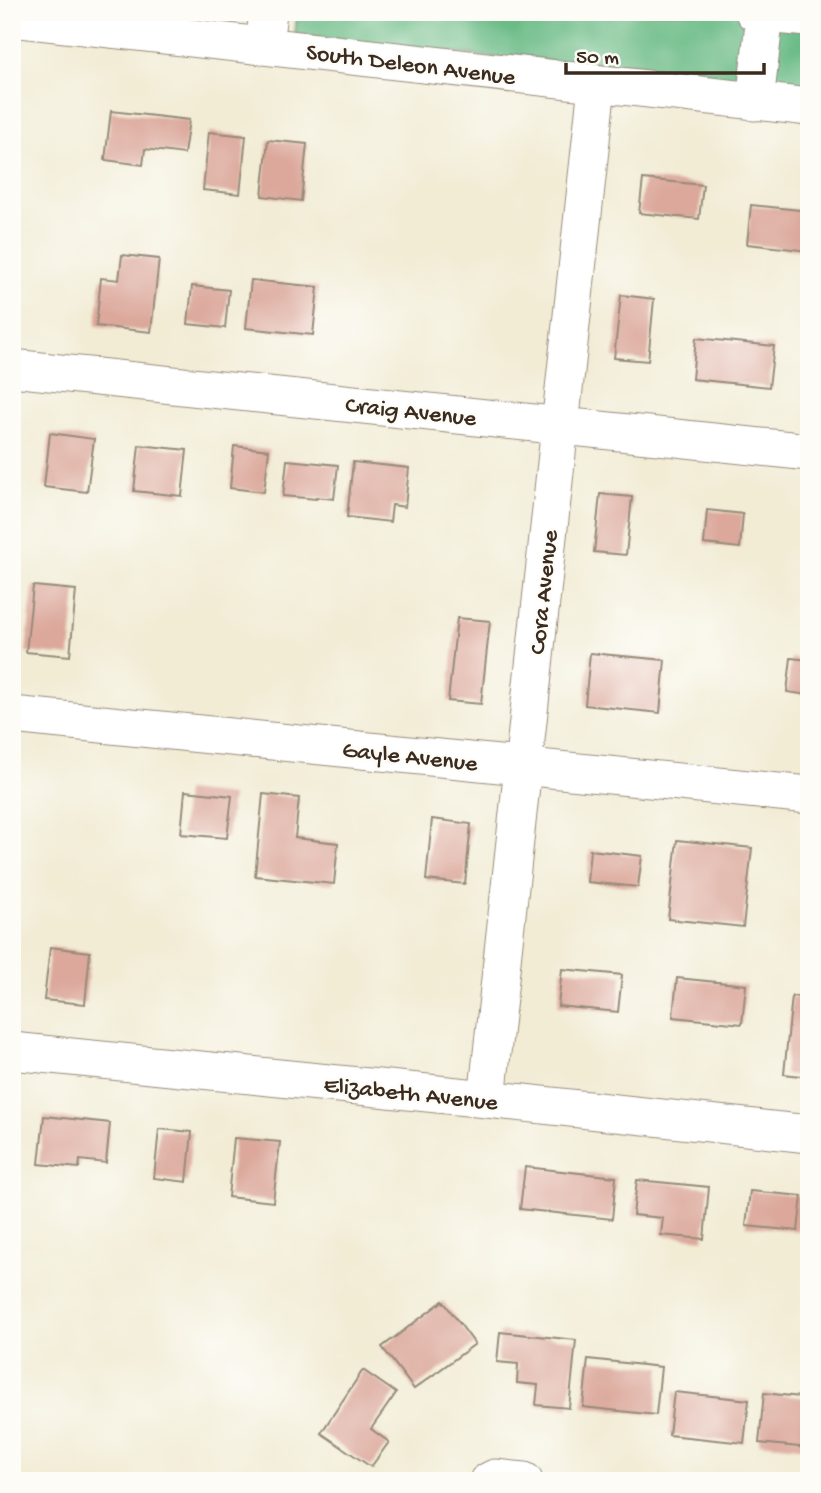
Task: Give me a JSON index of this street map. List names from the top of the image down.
{
  "streets": {
    "street": [
      "South Deleon Avenue",
      "Craig Avenue",
      "Cora Avenue",
      "Gayle Avenue",
      "Elizabeth Avenue"
    ]
  },
  "crossings": [
    ["South Deleon Avenue", "Cora Avenue"],
    ["Craig Avenue", "Cora Avenue"],
    ["Cora Avenue", "Gayle Avenue"],
    ["Cora Avenue", "Elizabeth Avenue"]
  ],
  "scale_bar": "50 m"
}
